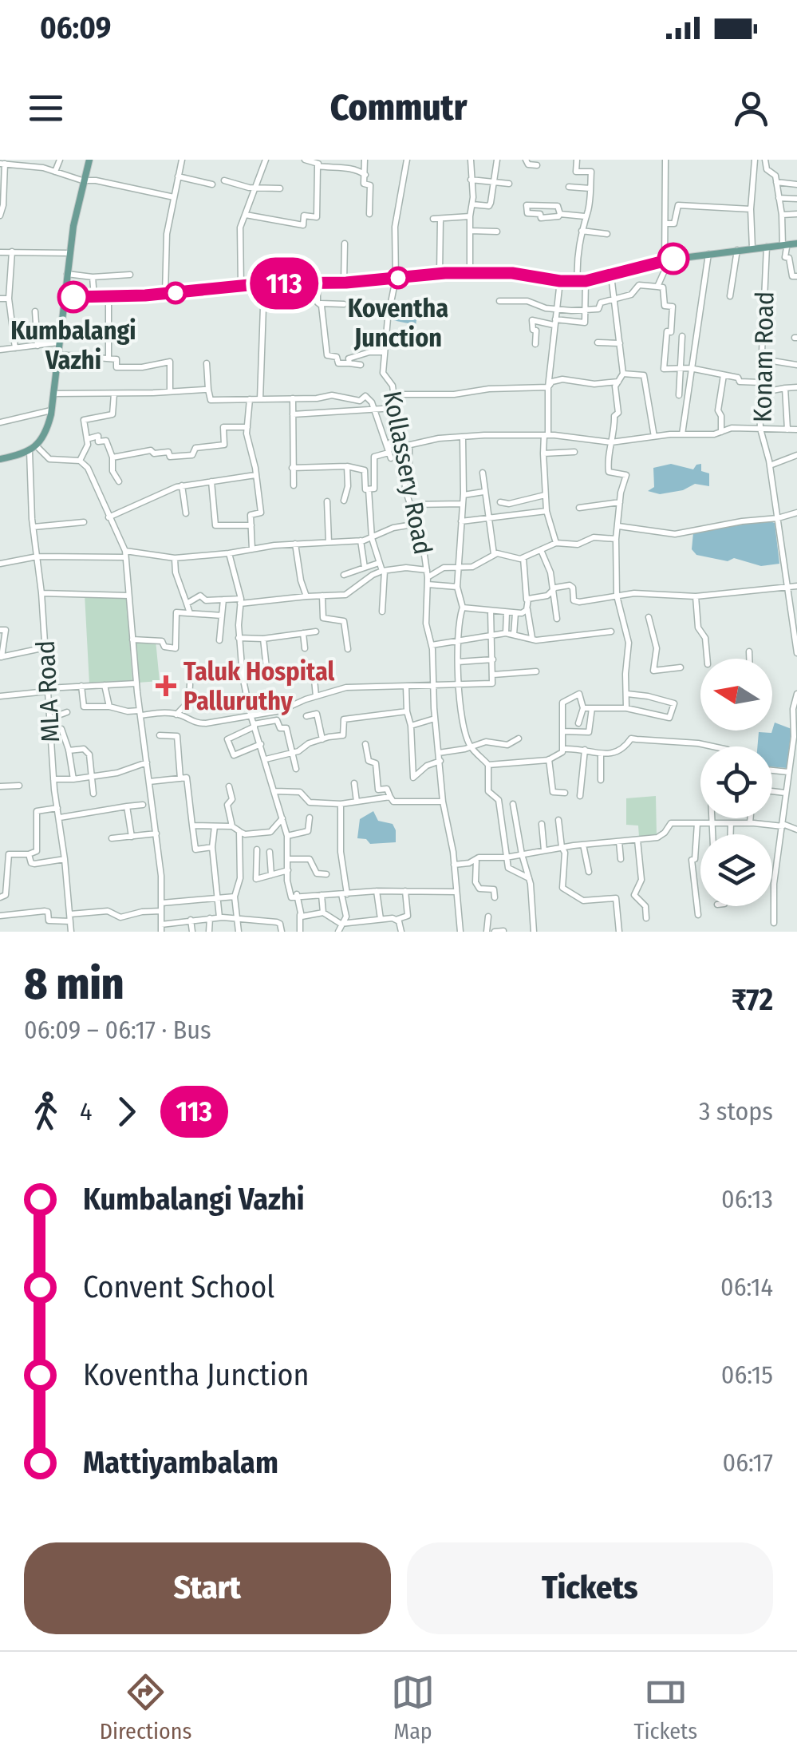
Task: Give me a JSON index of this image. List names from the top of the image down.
{
  "streets": {
    "street": ["Konam Road", "Kollassery Road", "MLA Road"]
  },
  "places": {
    "other": ["Koventha Junction", "Kumbalangi Vazhi"],
    "health": ["Taluk Hospital Palluruthy"]
  },
  "lines": ["bus line 113"],
  "north": "left",
  "page": {
    "status": "06:09",
    "header": "Commutr",
    "on_map": "113",
    "heading": ["8 min", "06:09 – 06:17 · Bus", "₹72"],
    "legs": ["4", "113", "3 stops"],
    "list": [
      {
        "name": "Kumbalangi Vazhi",
        "value": "06:13"
      },
      {
        "name": "Convent School",
        "value": "06:14"
      },
      {
        "name": "Koventha Junction",
        "value": "06:15"
      },
      {
        "name": "Mattiyambalam",
        "value": "06:17"
      }
    ],
    "buttons": ["Start", "Tickets"],
    "tabs": ["Directions", "Map", "Tickets"]
  }
}
